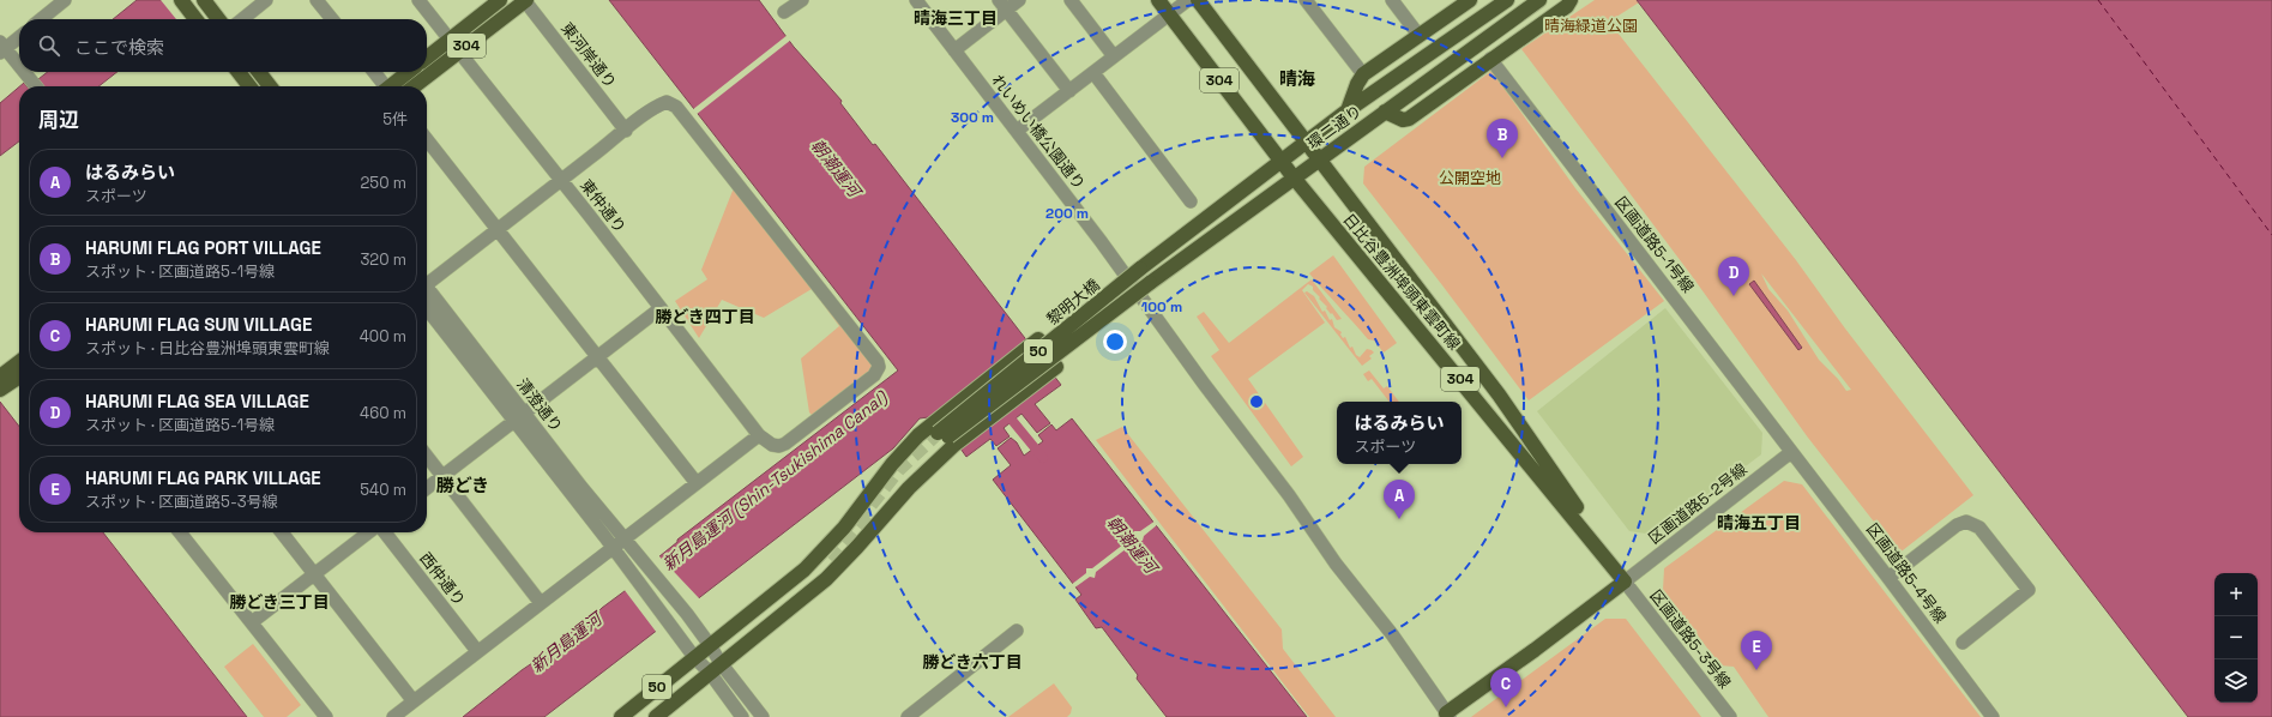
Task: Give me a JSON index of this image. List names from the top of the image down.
{
  "streets": {
    "main road": [
      "304",
      "環二通り",
      "日比谷豊洲埠頭東雲町線",
      "黎明大橋",
      "50"
    ],
    "street": [
      "東河岸通り",
      "れいめい橋公園通り",
      "東仲通り",
      "区画道路5-1号線",
      "清澄通り",
      "区画道路5-2号線",
      "区画道路5-4号線",
      "西仲通り",
      "区画道路5-3号線"
    ]
  },
  "crossings": [
    ["304", "東河岸通り"],
    ["304", "東仲通り"],
    ["環二通り", "日比谷豊洲埠頭東雲町線"],
    ["環二通り", "黎明大橋"],
    ["環二通り", "50"],
    ["区画道路5-1号線", "区画道路5-2号線"],
    ["区画道路5-1号線", "区画道路5-4号線"],
    ["日比谷豊洲埠頭東雲町線", "区画道路5-2号線"],
    ["日比谷豊洲埠頭東雲町線", "区画道路5-3号線"],
    ["黎明大橋", "50"],
    ["50", "清澄通り"],
    ["区画道路5-2号線", "区画道路5-4号線"],
    ["区画道路5-2号線", "区画道路5-3号線"]
  ],
  "districts": [
    "晴海三丁目",
    "晴海",
    "勝どき四丁目",
    "勝どき",
    "晴海五丁目",
    "勝どき三丁目",
    "勝どき六丁目"
  ],
  "water": ["朝潮運河", "新月島運河 (Shin-Tsukishima Canal)", "新月島運河"],
  "parks": ["晴海緑道公園", "公開空地"],
  "page": {
    "search": "ここで検索",
    "heading": ["周辺", "5件"],
    "pins": [
      "B",
      "D",
      "A",
      "E",
      "C"
    ],
    "list": [
      {
        "mark": "A",
        "name": "はるみらい",
        "note": "スポーツ",
        "value": "250 m"
      },
      {
        "mark": "B",
        "name": "HARUMI FLAG PORT VILLAGE",
        "note": "スポット · 区画道路5-1号線",
        "value": "320 m"
      },
      {
        "mark": "C",
        "name": "HARUMI FLAG SUN VILLAGE",
        "note": "スポット · 日比谷豊洲埠頭東雲町線",
        "value": "400 m"
      },
      {
        "mark": "D",
        "name": "HARUMI FLAG SEA VILLAGE",
        "note": "スポット · 区画道路5-1号線",
        "value": "460 m"
      },
      {
        "mark": "E",
        "name": "HARUMI FLAG PARK VILLAGE",
        "note": "スポット · 区画道路5-3号線",
        "value": "540 m"
      }
    ],
    "popup": ["はるみらい", "スポーツ"],
    "map_buttons": ["+", "−"]
  },
  "rings": ["300 m", "200 m", "100 m"]
}
